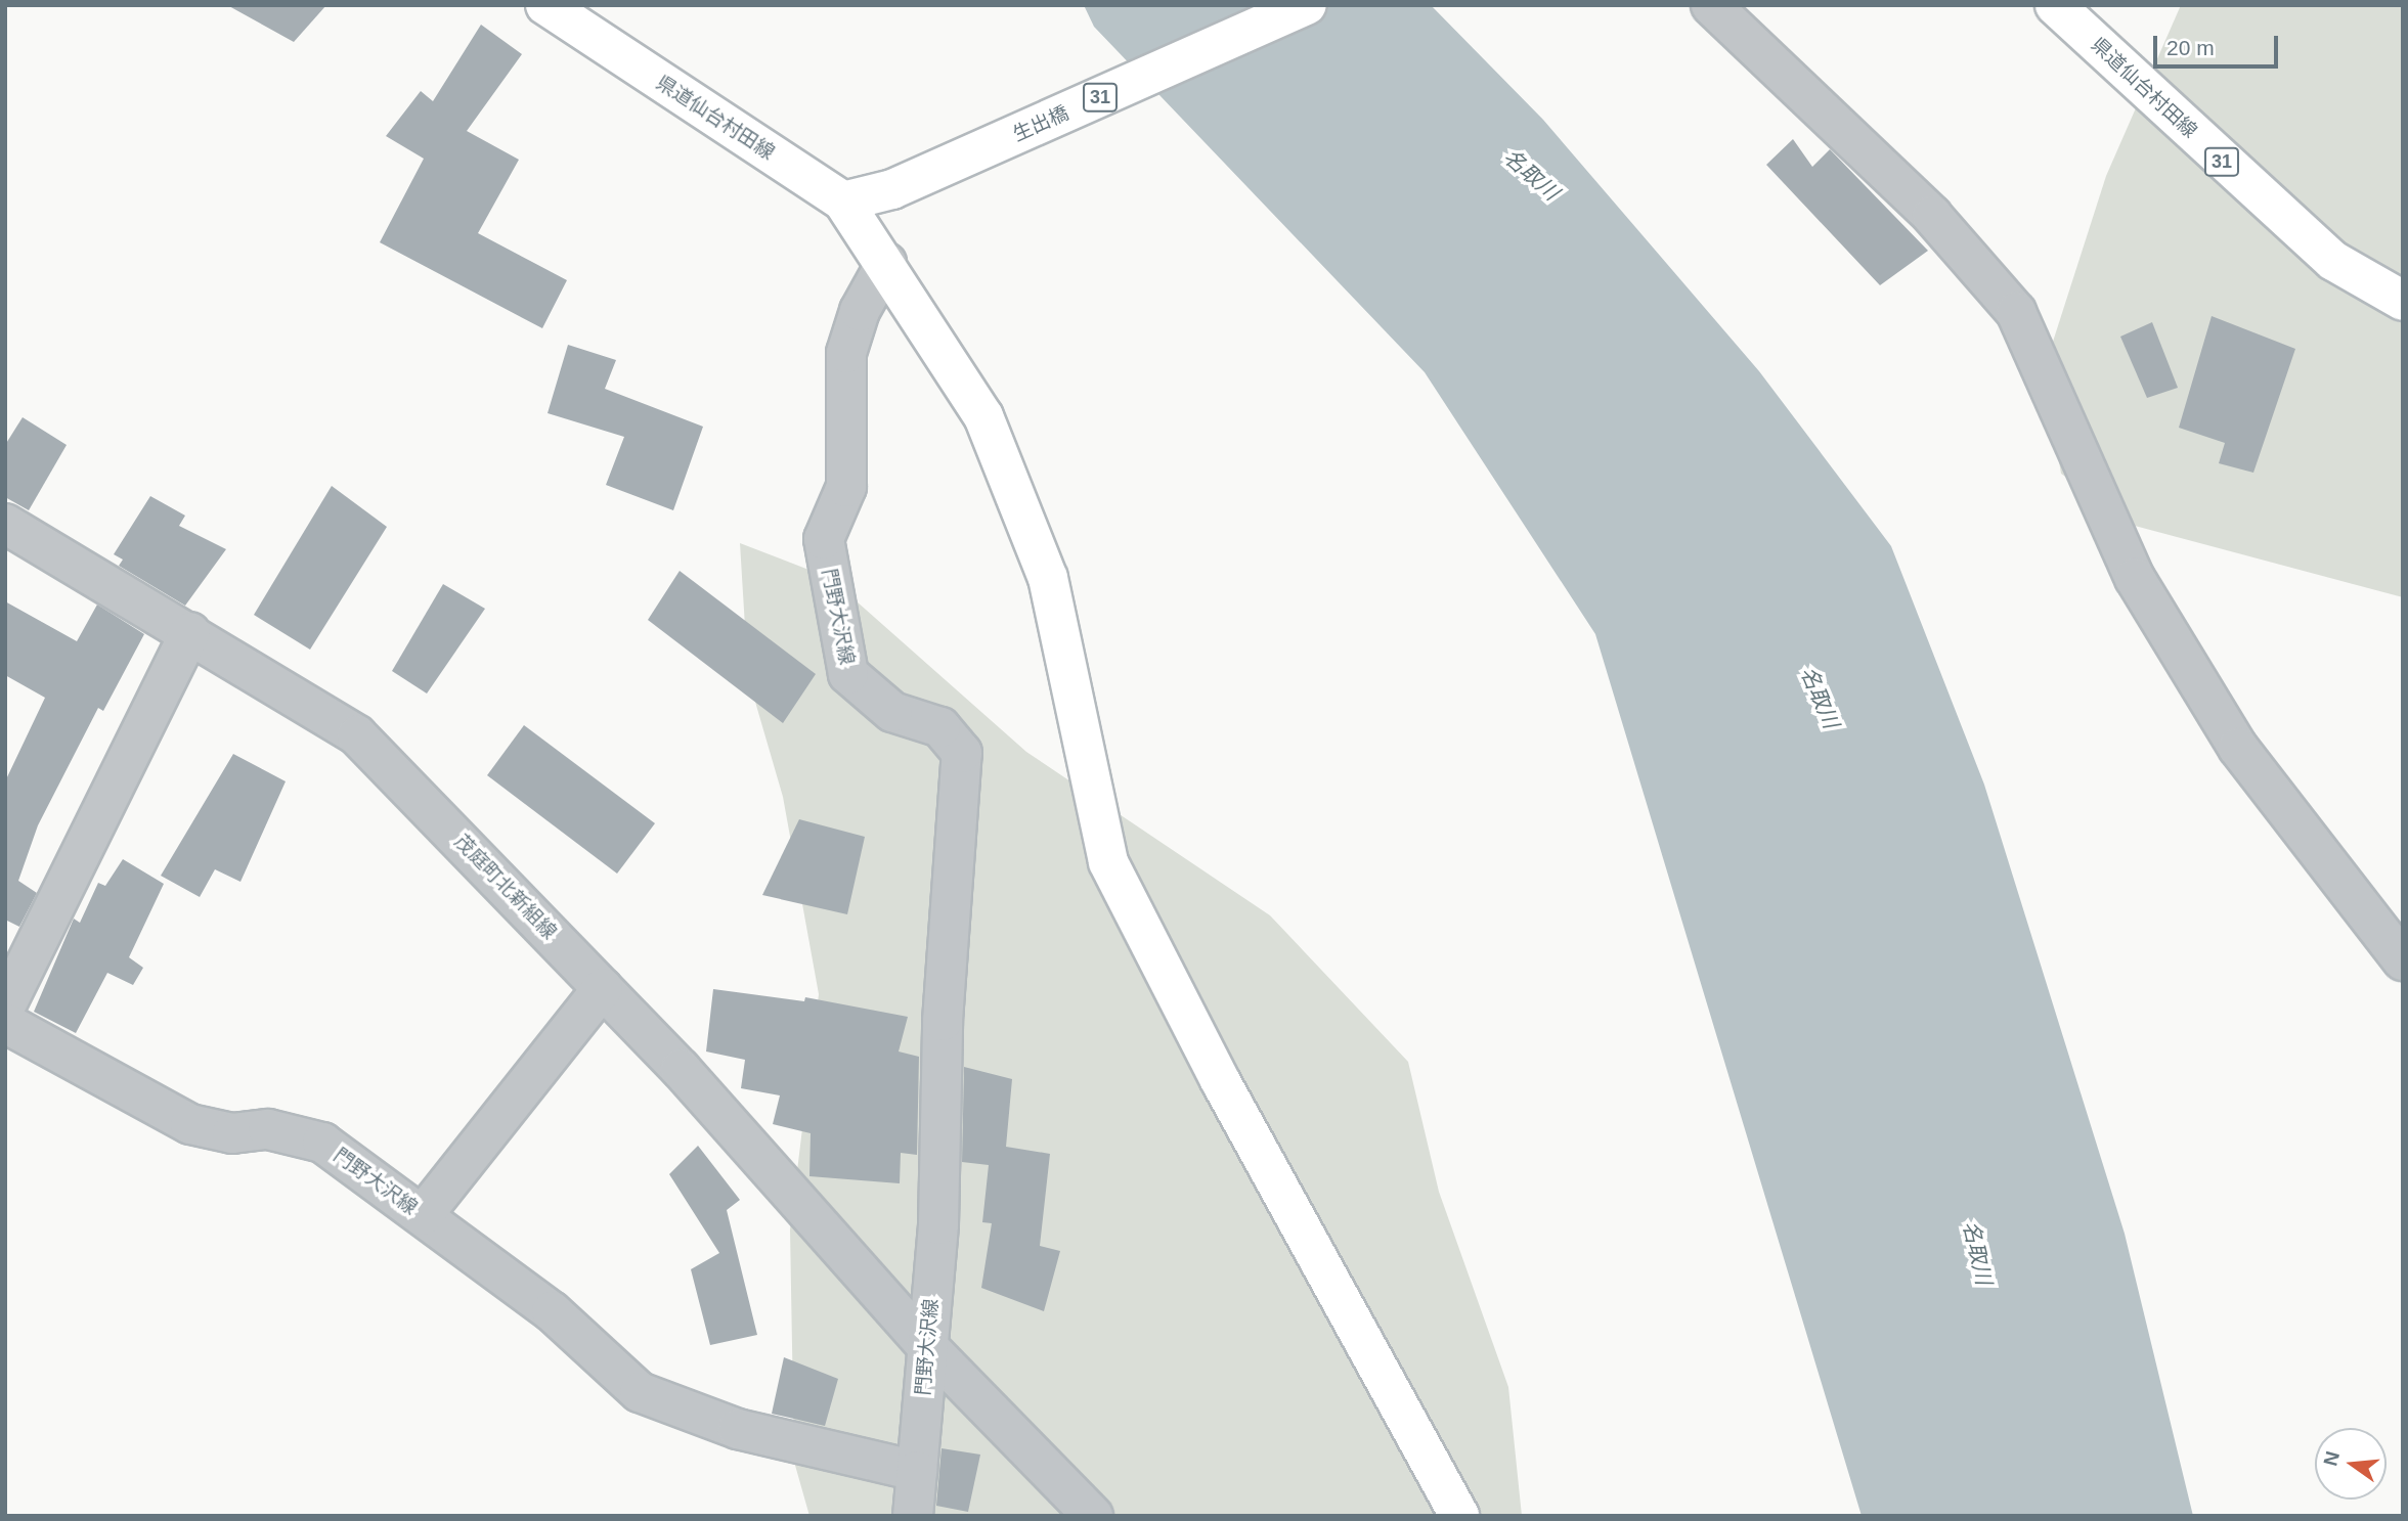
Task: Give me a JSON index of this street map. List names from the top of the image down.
{
  "streets": {
    "street": [
      "県道仙台村田線",
      "31",
      "生出橋",
      "門野大沢線",
      "茂庭町北新組線"
    ]
  },
  "crossings": [
    ["県道仙台村田線", "生出橋"],
    ["門野大沢線", "茂庭町北新組線"]
  ],
  "water": ["名取川"],
  "scale_bar": "20 m",
  "north": "left"
}
